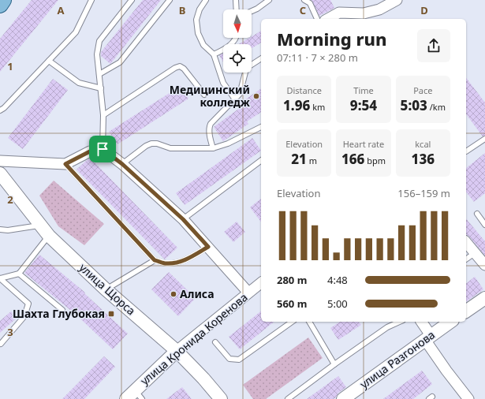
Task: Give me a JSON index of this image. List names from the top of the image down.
{
  "streets": {
    "street": ["улица Щорса", "улица Кронида Коренова", "улица Разгонова"]
  },
  "crossings": [
    ["улица Щорса", "улица Кронида Коренова"]
  ],
  "places": {
    "other": ["Медицинский колледж", "Алиса"],
    "transit": ["Шахта Глубокая"]
  },
  "north": "bottom",
  "page": {
    "heading": ["Morning run", "07:11 · 7 × 280 m"],
    "stats": [
      ["Distance", "1.96 km"],
      ["Time", "9:54"],
      ["Pace", "5:03 /km"],
      ["Elevation", "21 m"],
      ["Heart rate", "166 bpm"],
      ["kcal", "136"]
    ],
    "chart": ["Elevation", "156–159 m"],
    "list": [
      {
        "name": "280 m",
        "note": "4:48"
      },
      {
        "name": "560 m",
        "note": "5:00"
      }
    ]
  },
  "grid": {
    "columns": [
      "A",
      "B",
      "C",
      "D"
    ],
    "rows": ["1", "2", "3"]
  }
}
